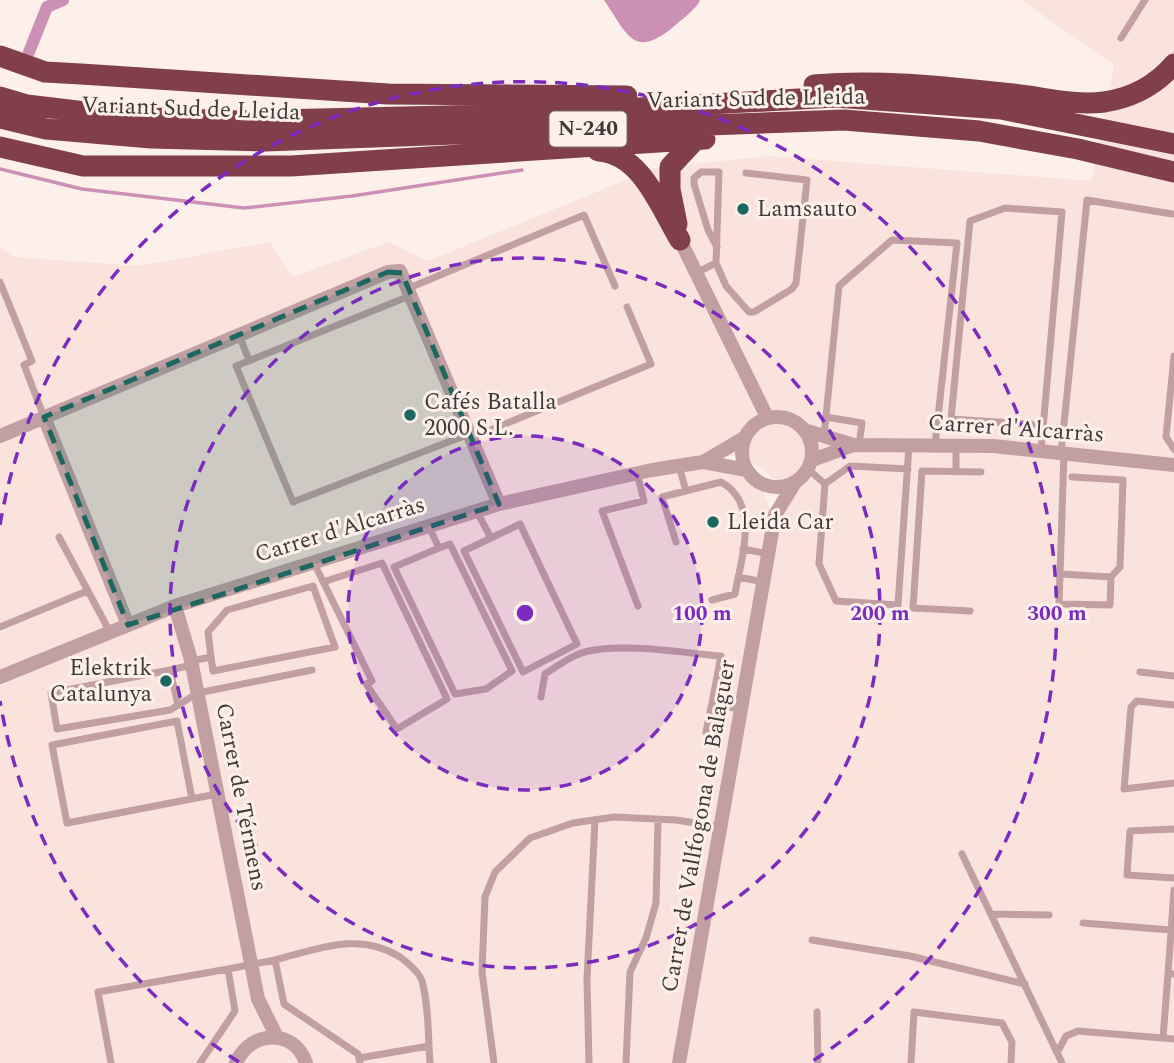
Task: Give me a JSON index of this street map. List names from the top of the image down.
{
  "streets": {
    "highway": ["Variant Sud de Lleida", "N-240"],
    "street": ["Carrer d'Alcarràs", "Carrer de Térmens", "Carrer de Vallfogona de Balaguer"]
  },
  "crossings": [
    ["Variant Sud de Lleida", "N-240"],
    ["Carrer d'Alcarràs", "Carrer de Térmens"]
  ],
  "places": [
    "Lamsauto",
    "Cafés Batalla 2000 S.L.",
    "Lleida Car",
    "Elektrik Catalunya"
  ],
  "rings": ["100 m", "200 m", "300 m"]
}
